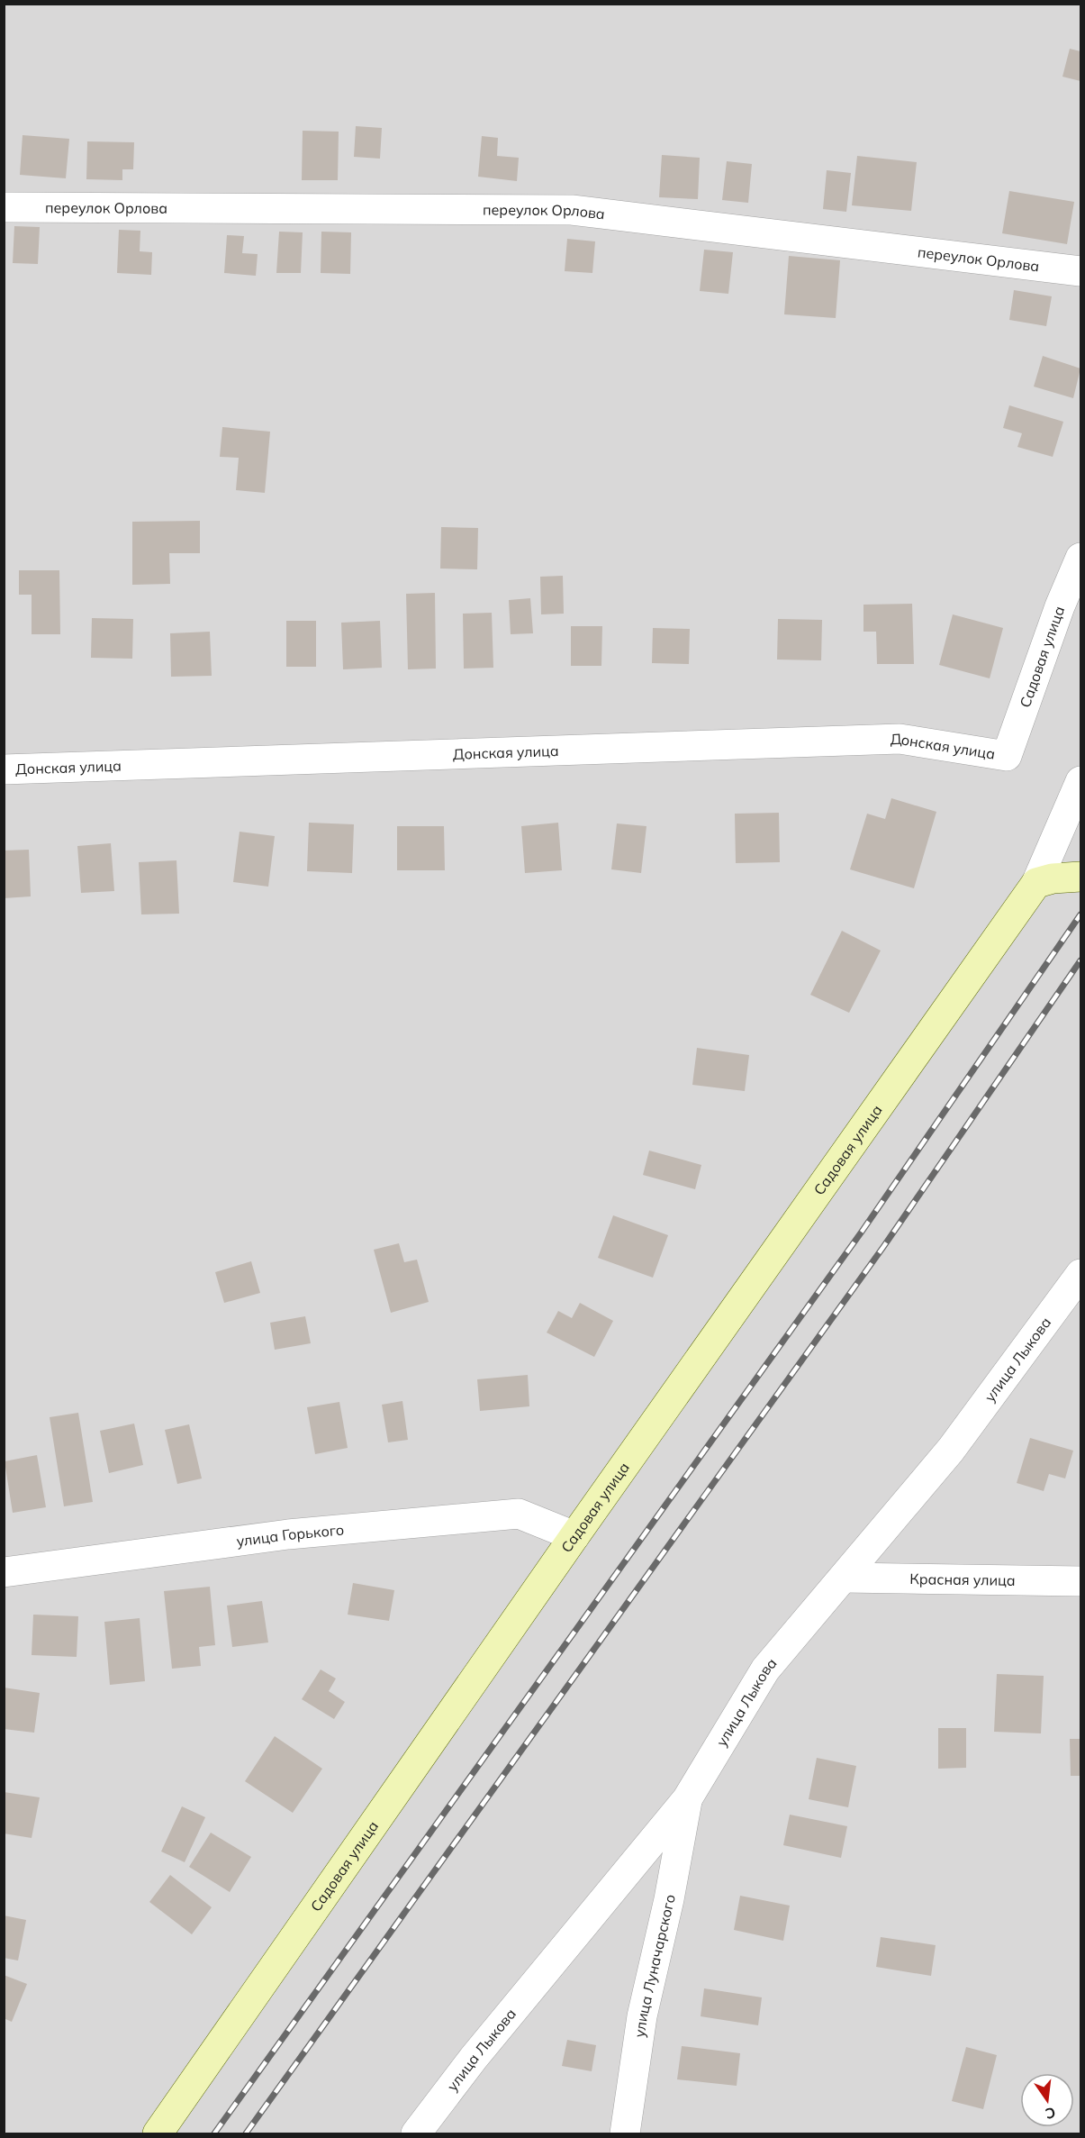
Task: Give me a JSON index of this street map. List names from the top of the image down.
{
  "streets": {
    "street": [
      "переулок Орлова",
      "Садовая улица",
      "Донская улица",
      "улица Лыкова",
      "улица Горького",
      "Красная улица",
      "улица Луначарского"
    ]
  },
  "crossings": [
    ["Садовая улица", "Донская улица"],
    ["Садовая улица", "улица Горького"],
    ["улица Лыкова", "Красная улица"],
    ["улица Лыкова", "улица Луначарского"]
  ],
  "north": "bottom"
}
